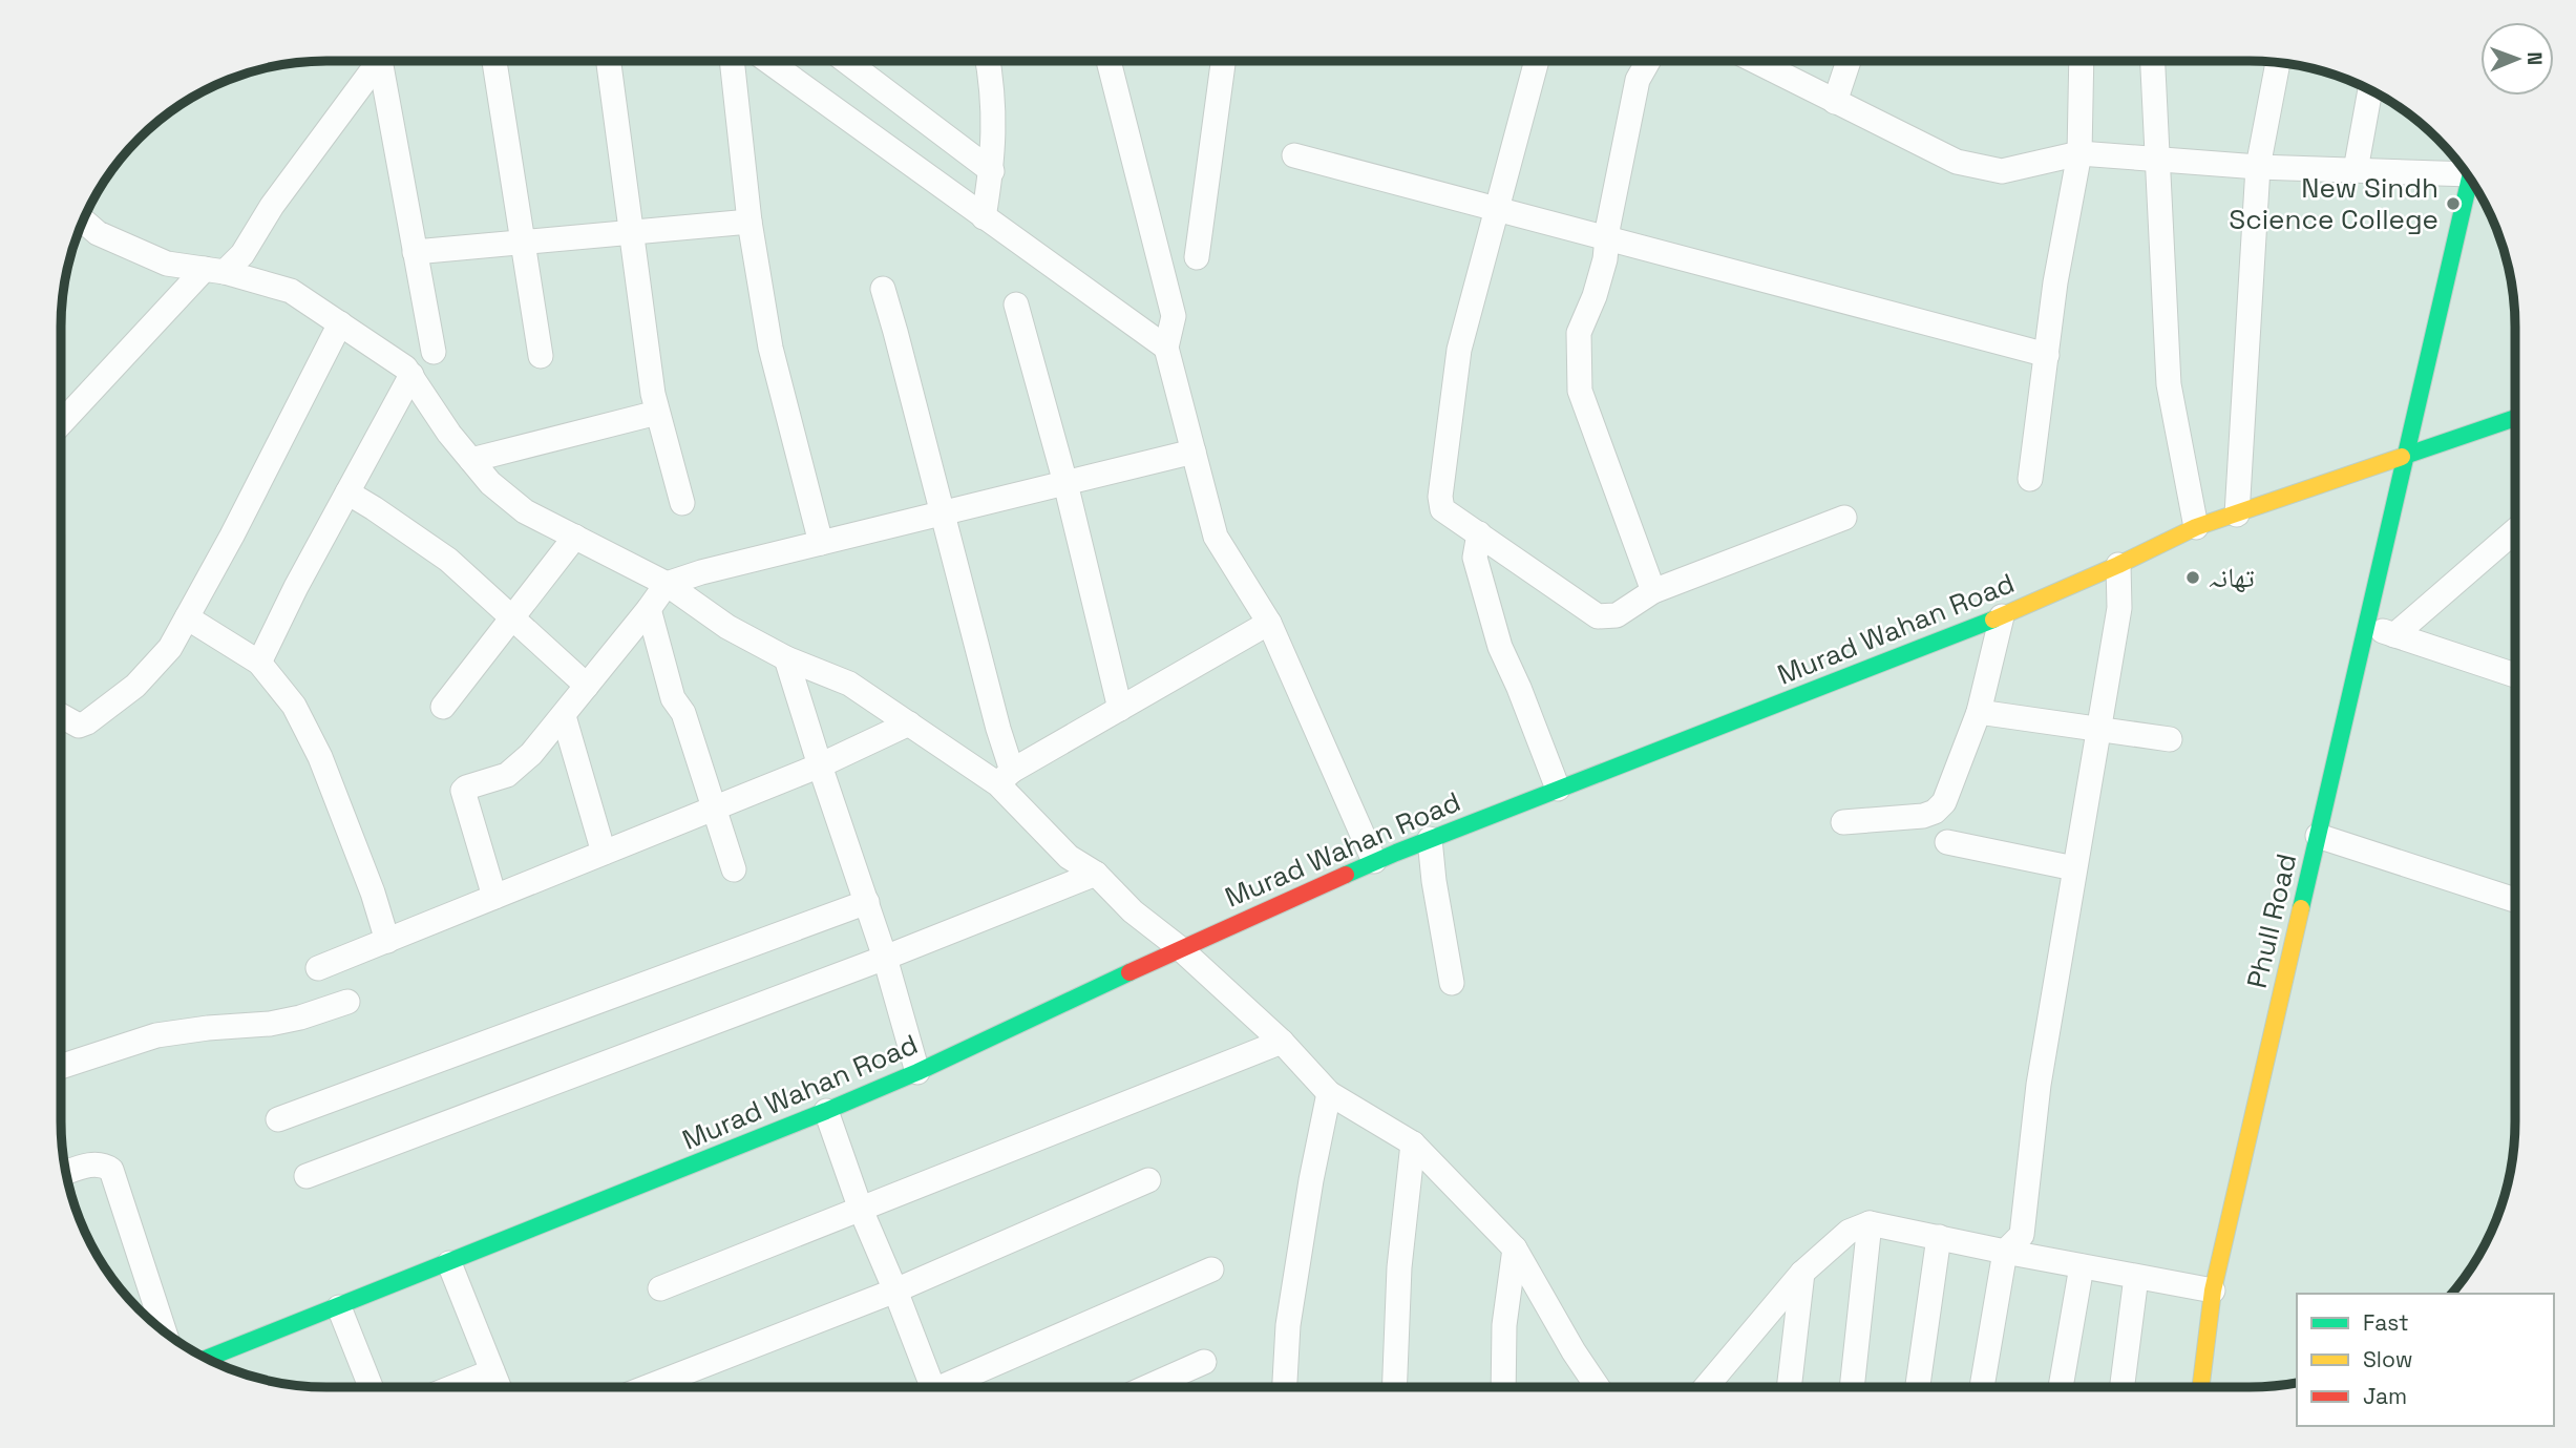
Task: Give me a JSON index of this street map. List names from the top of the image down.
{
  "streets": {
    "street": ["Murad Wahan Road", "Phull Road"]
  },
  "crossings": [
    ["Murad Wahan Road", "Phull Road"]
  ],
  "places": ["New Sindh Science College", "تھانہ"],
  "legend": ["Fast", "Slow", "Jam"],
  "north": "right"
}
